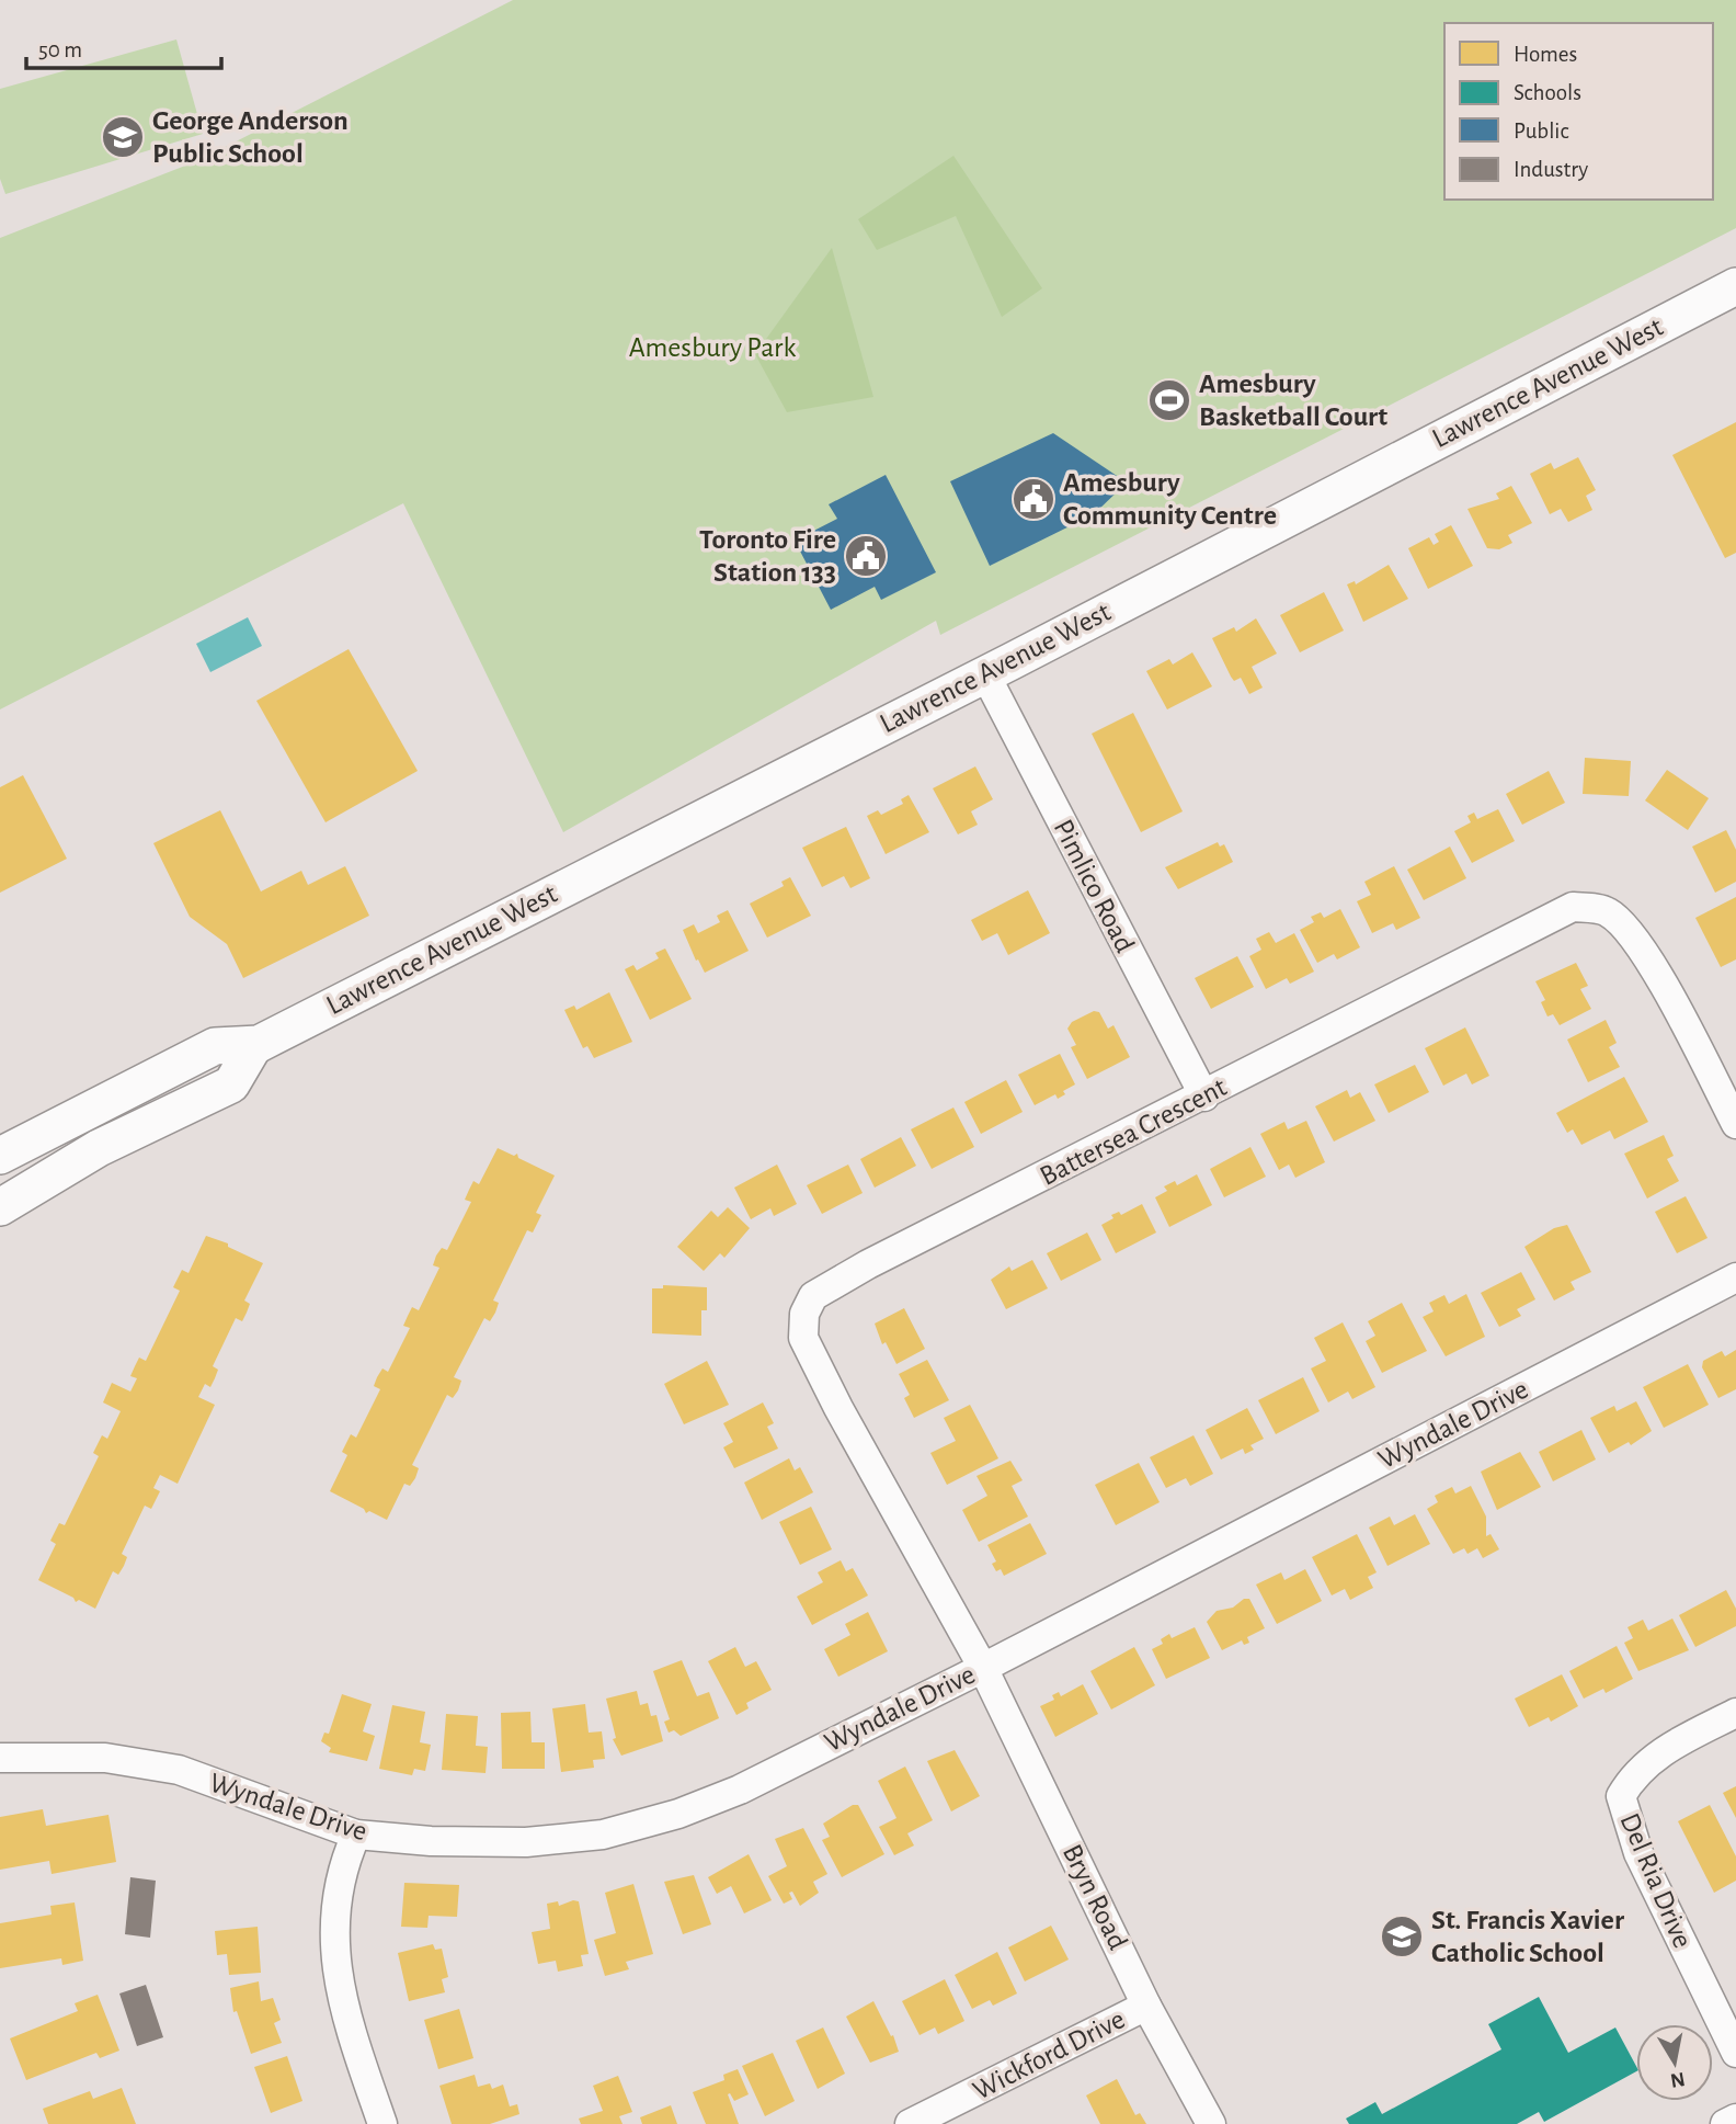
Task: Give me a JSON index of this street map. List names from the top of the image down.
{
  "streets": {
    "main road": ["Lawrence Avenue West"],
    "street": [
      "Pimlico Road",
      "Battersea Crescent",
      "Wyndale Drive",
      "Del Ria Drive",
      "Bryn Road",
      "Wickford Drive"
    ]
  },
  "crossings": [
    ["Lawrence Avenue West", "Pimlico Road"],
    ["Pimlico Road", "Battersea Crescent"],
    ["Battersea Crescent", "Wyndale Drive"],
    ["Battersea Crescent", "Bryn Road"],
    ["Wyndale Drive", "Bryn Road"],
    ["Bryn Road", "Wickford Drive"]
  ],
  "parks": ["Amesbury Park"],
  "places": {
    "school or university": ["George Anderson Public School", "St. Francis Xavier Catholic School"],
    "sports": ["Amesbury Basketball Court"],
    "public building": ["Amesbury Community Centre", "Toronto Fire Station 133"]
  },
  "legend": [
    "Homes",
    "Schools",
    "Public",
    "Industry"
  ],
  "scale_bar": "50 m",
  "north": "bottom"
}
